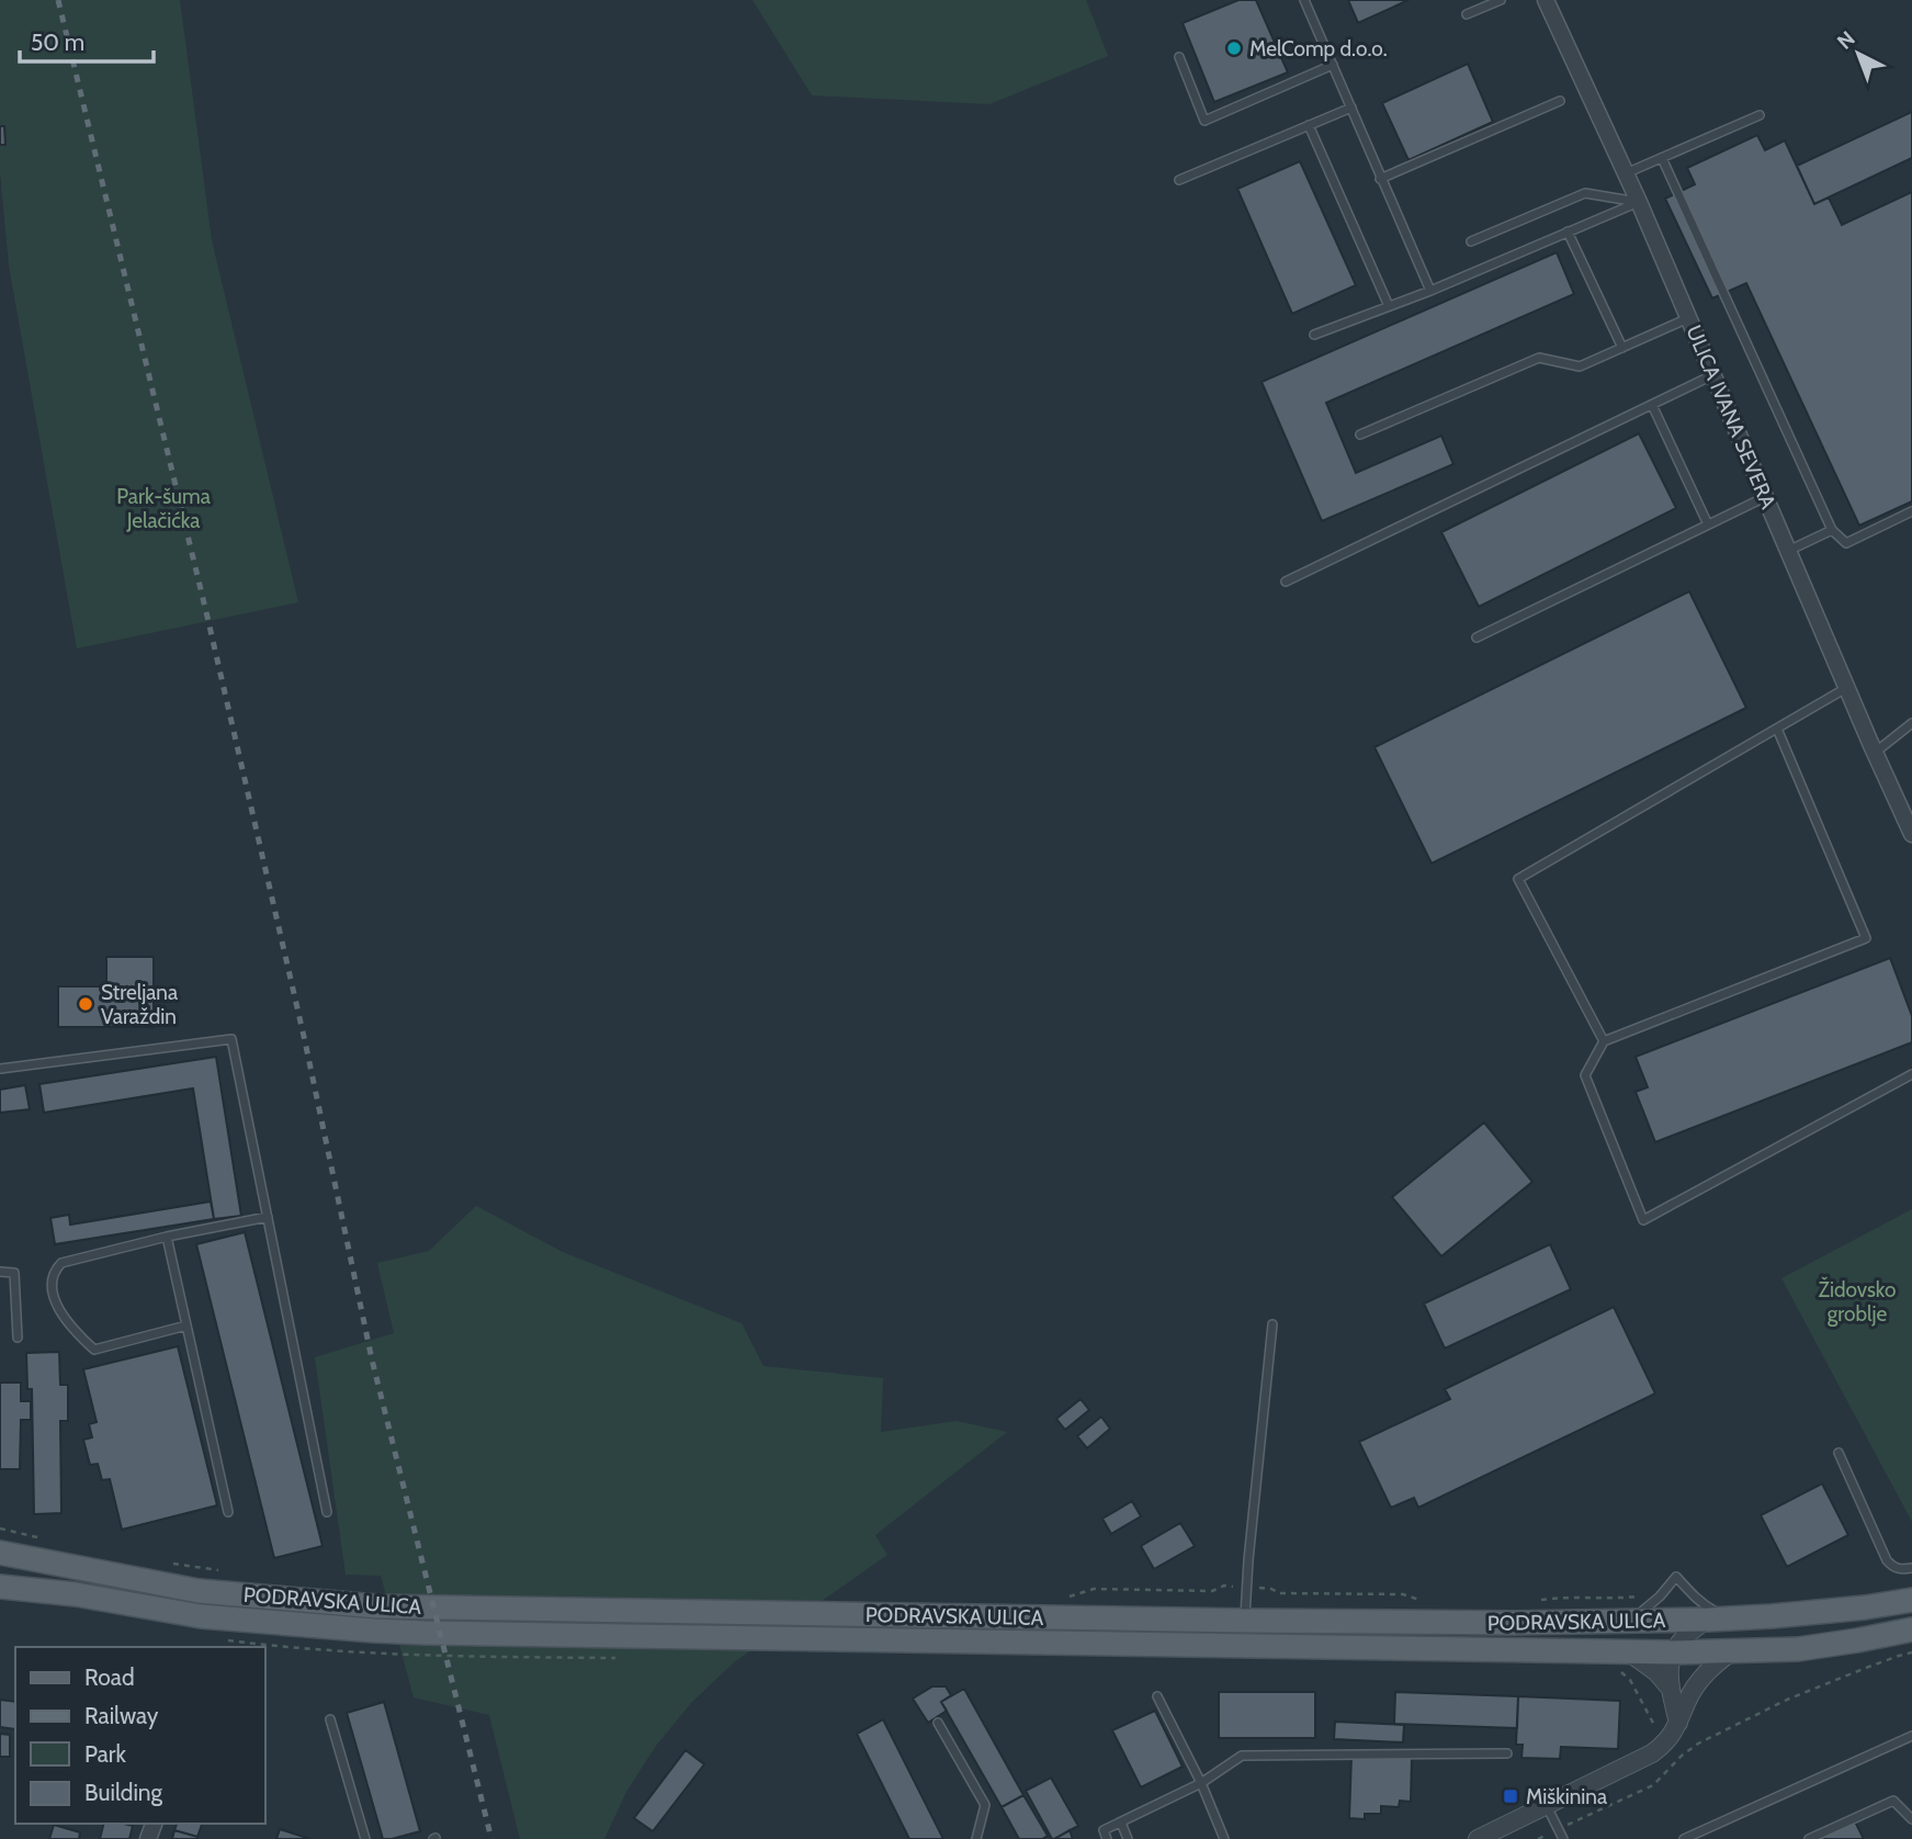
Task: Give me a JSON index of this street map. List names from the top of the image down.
{
  "streets": {
    "main road": ["PODRAVSKA ULICA"],
    "street": ["ULICA IVANA SEVERA"]
  },
  "parks": ["Park-šuma Jelačićka", "Židovsko groblje"],
  "places": {
    "other": ["MelComp d.o.o.", "Streljana Varaždin"],
    "transit": ["Miškinina"]
  },
  "legend": [
    "Road",
    "Railway",
    "Park",
    "Building"
  ],
  "scale_bar": "50 m",
  "north": "top left"
}
